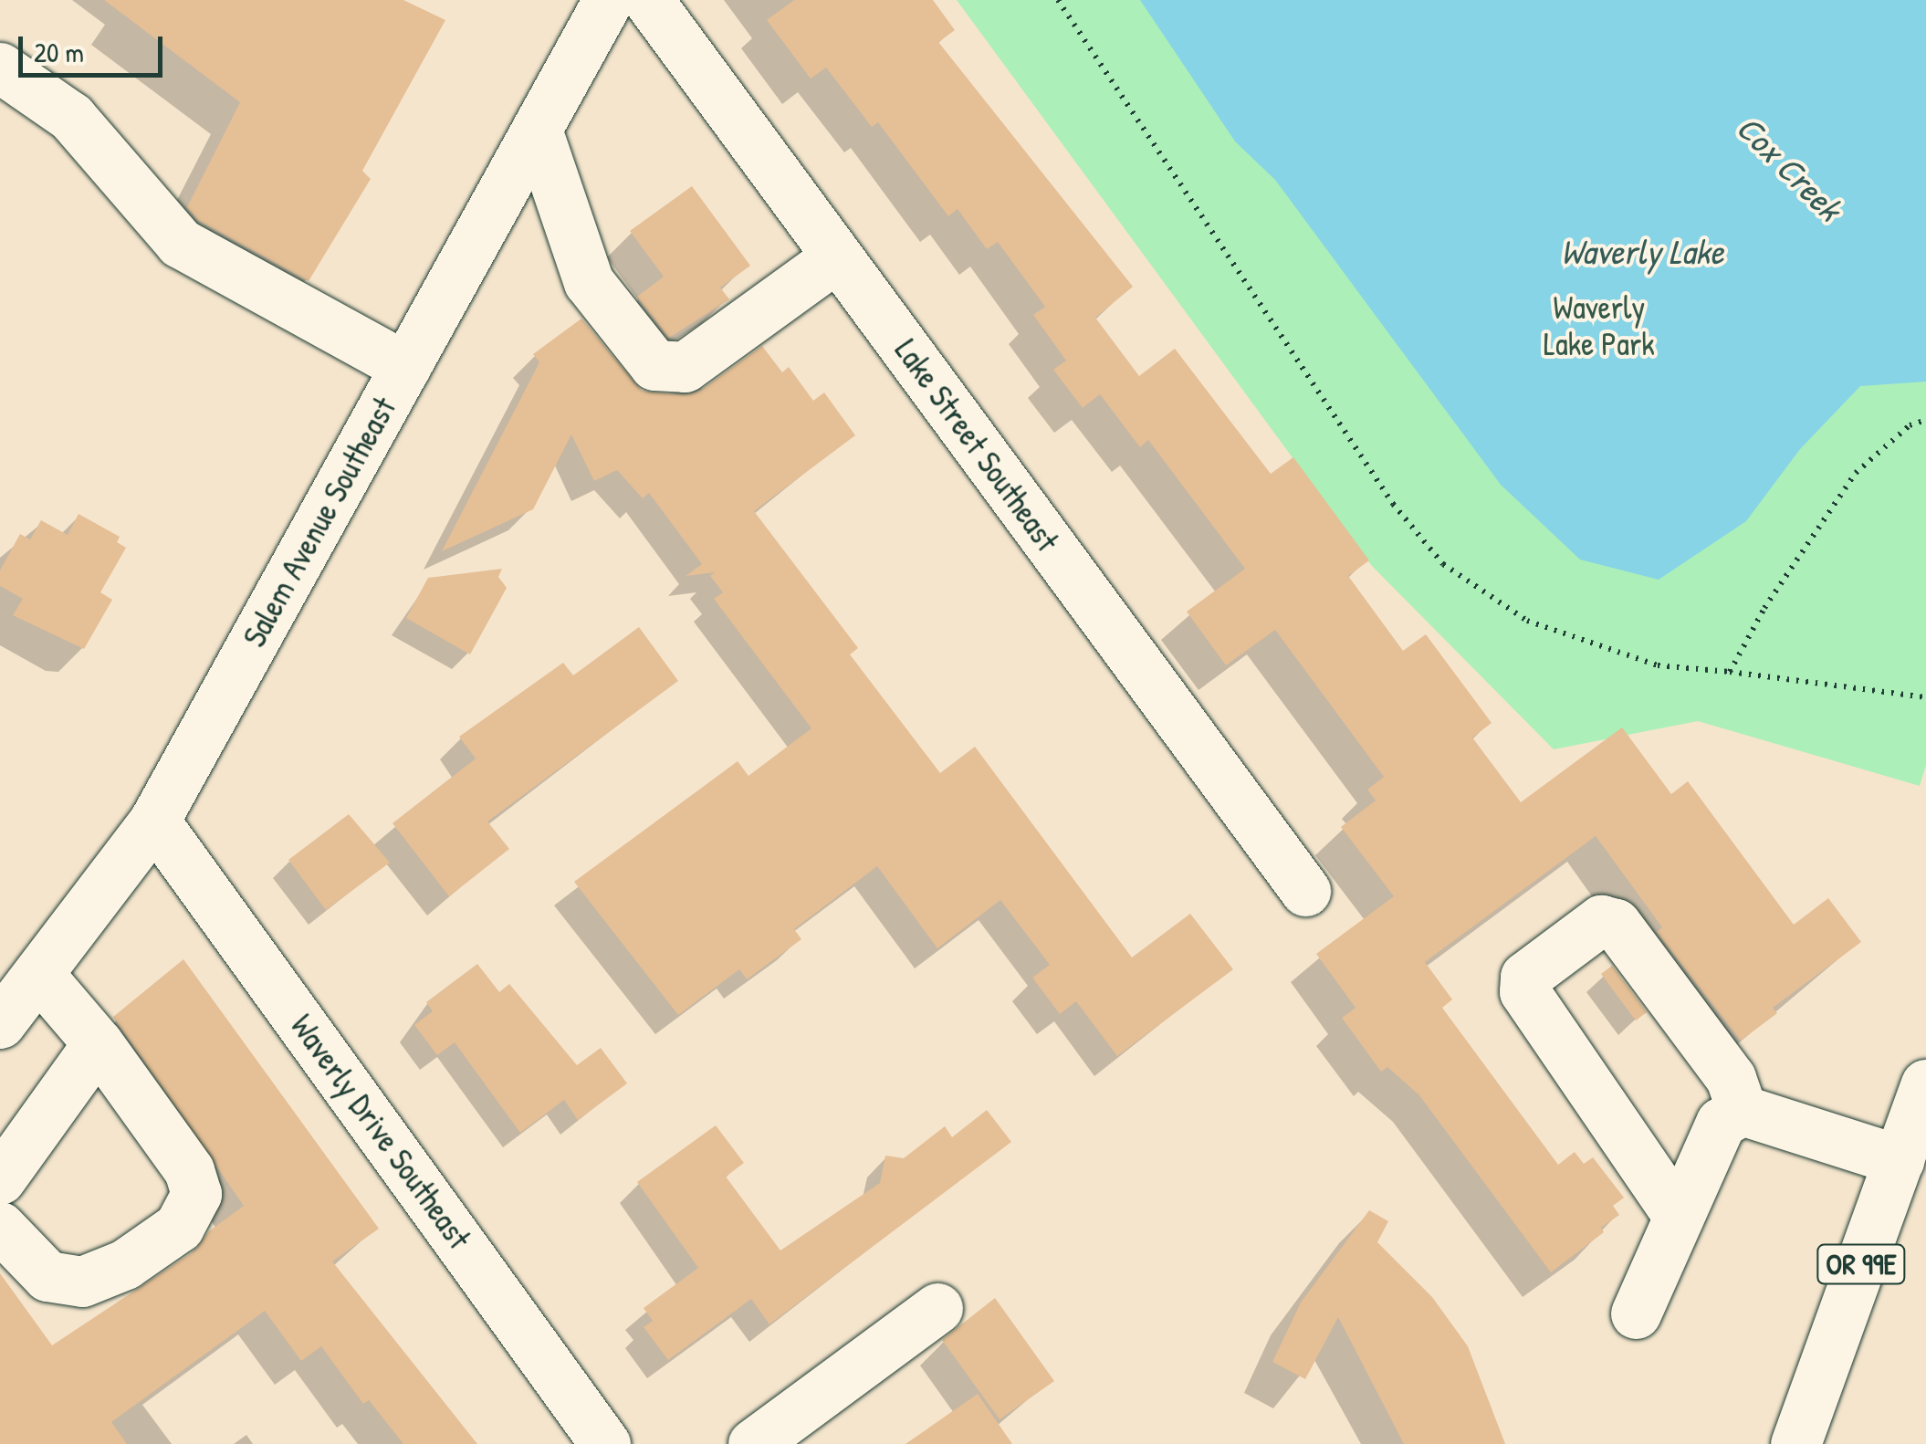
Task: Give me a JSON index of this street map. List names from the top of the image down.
{
  "streets": {
    "main road": [
      "Lake Street Southeast",
      "Salem Avenue Southeast",
      "Waverly Drive Southeast",
      "OR 99E"
    ]
  },
  "crossings": [
    ["Salem Avenue Southeast", "Waverly Drive Southeast"]
  ],
  "water": ["Cox Creek", "Waverly Lake"],
  "parks": ["Waverly Lake Park"],
  "scale_bar": "20 m"
}
